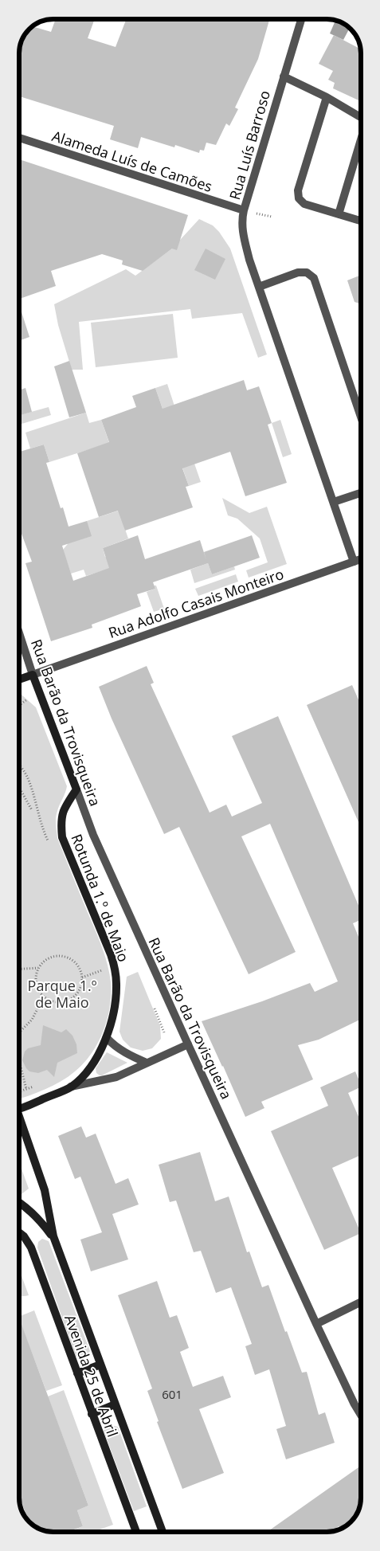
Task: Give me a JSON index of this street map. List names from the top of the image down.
{
  "streets": {
    "main road": ["Rua Barão da Trovisqueira", "Rotunda 1.º de Maio", "Avenida 25 de Abril"],
    "street": ["Rua Luís Barroso", "Alameda Luís de Camões", "Rua Adolfo Casais Monteiro"]
  },
  "crossings": [
    ["Rua Luís Barroso", "Alameda Luís de Camões"],
    ["Rua Luís Barroso", "Rua Adolfo Casais Monteiro"],
    ["Rua Adolfo Casais Monteiro", "Rua Barão da Trovisqueira"],
    ["Rua Barão da Trovisqueira", "Rotunda 1.º de Maio"]
  ],
  "parks": ["Parque 1.º de Maio"],
  "house_numbers": ["601"]
}
